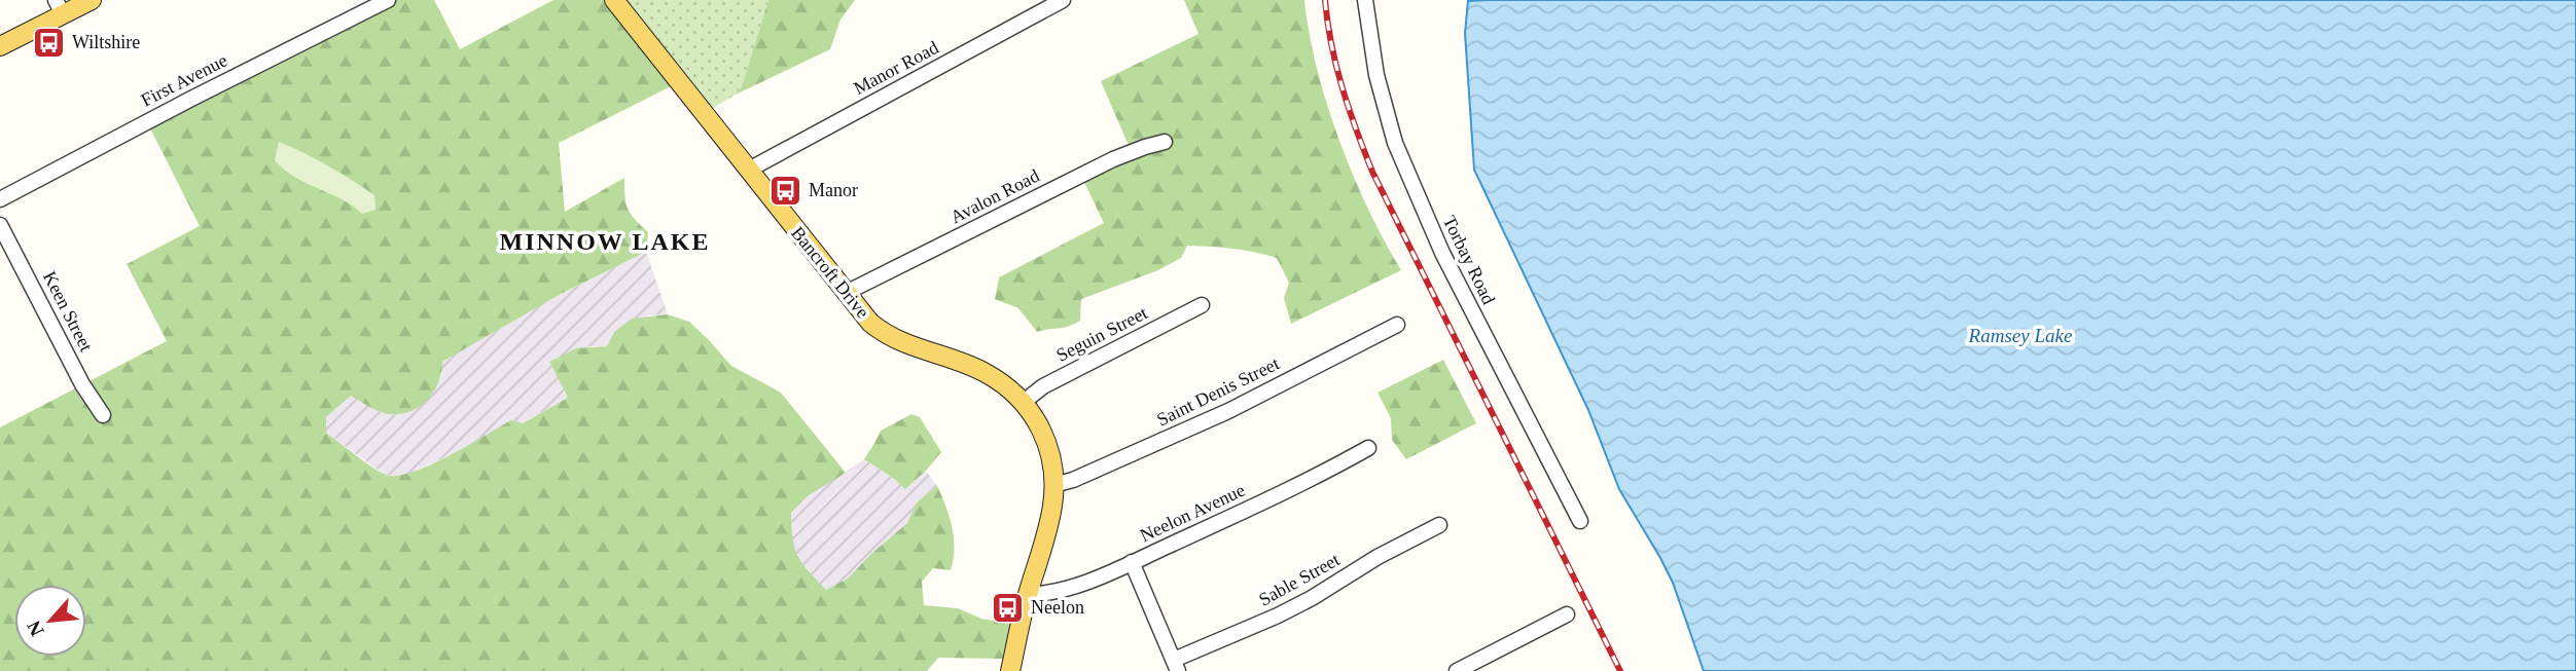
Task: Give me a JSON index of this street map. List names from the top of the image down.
{
  "streets": {
    "main road": ["Bancroft Drive"],
    "street": [
      "Manor Road",
      "First Avenue",
      "Avalon Road",
      "Torbay Road",
      "Keen Street",
      "Seguin Street",
      "Saint Denis Street",
      "Neelon Avenue",
      "Sable Street"
    ]
  },
  "crossings": [
    ["Manor Road", "Bancroft Drive"],
    ["Avalon Road", "Bancroft Drive"],
    ["Bancroft Drive", "Seguin Street"],
    ["Bancroft Drive", "Saint Denis Street"],
    ["Bancroft Drive", "Neelon Avenue"]
  ],
  "districts": ["MINNOW LAKE"],
  "water": ["Ramsey Lake"],
  "places": {
    "bus stop": ["Wiltshire", "Manor", "Neelon"]
  },
  "north": "bottom left"
}
